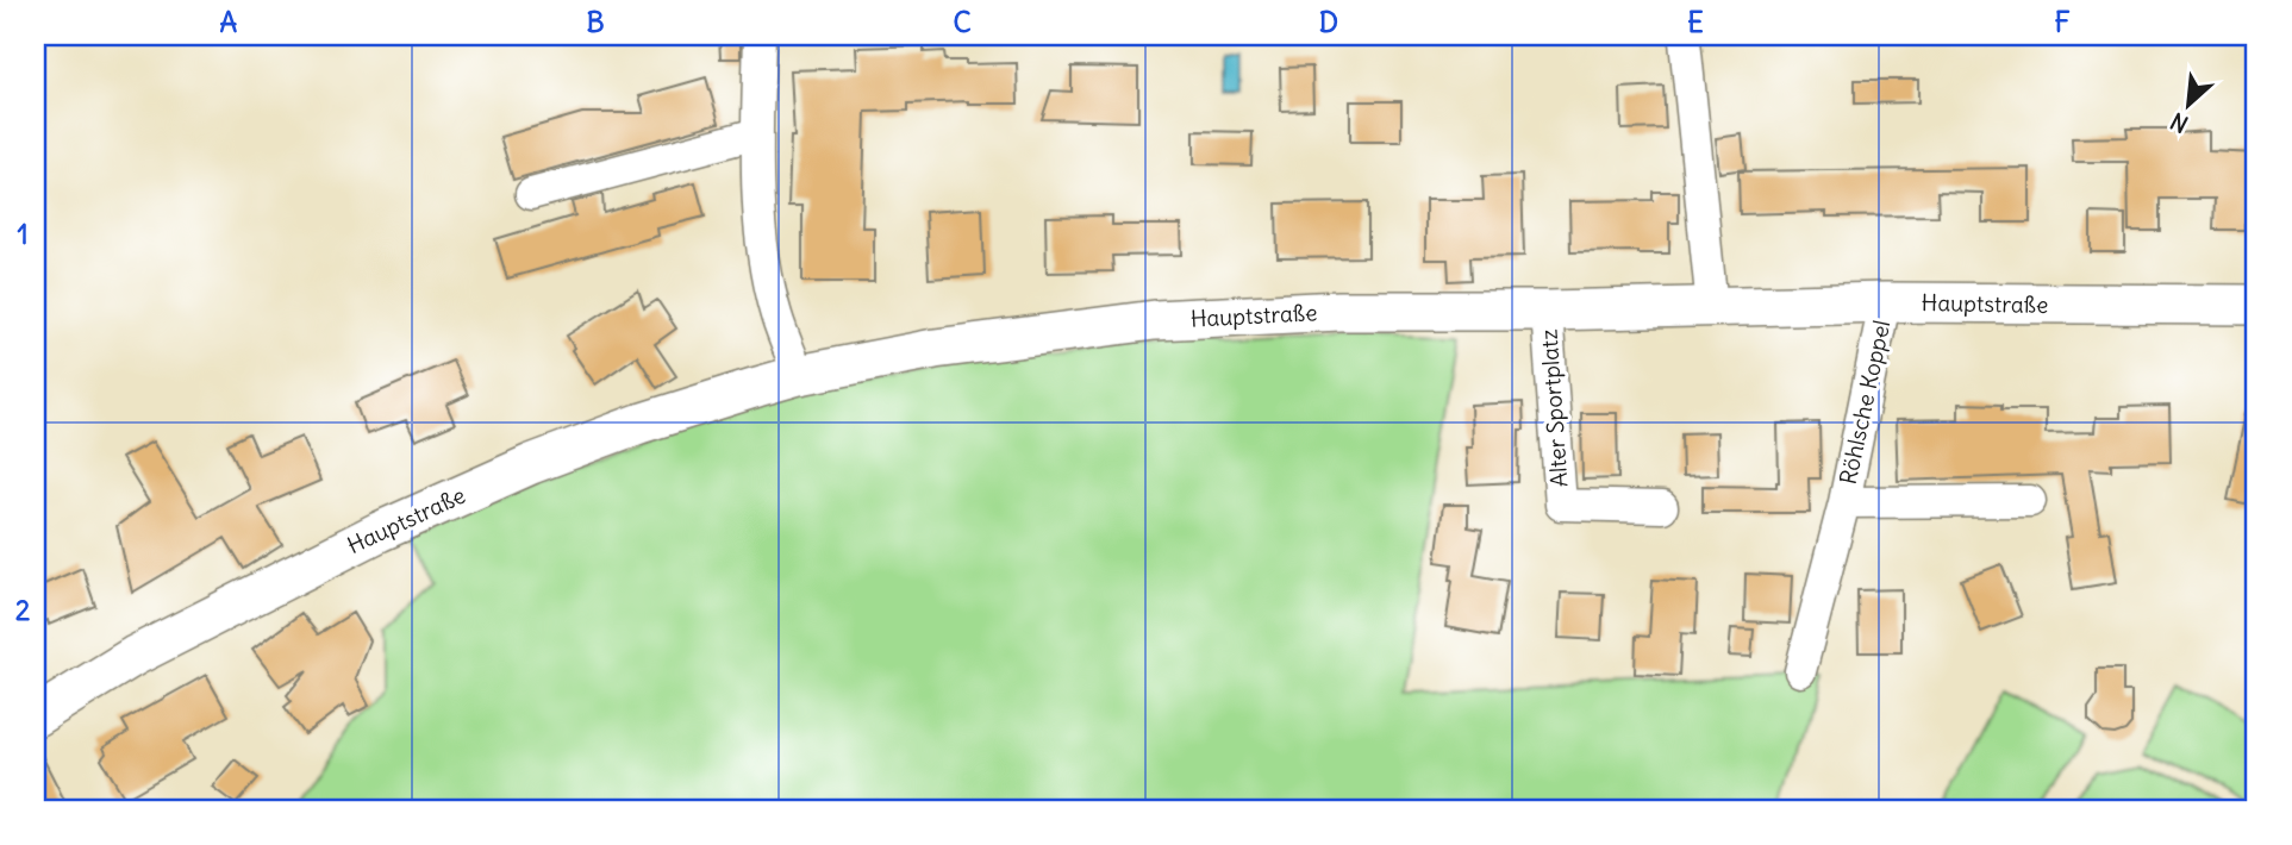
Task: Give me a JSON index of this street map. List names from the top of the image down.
{
  "streets": {
    "main road": ["Hauptstraße"],
    "street": ["Röhlsche Koppel", "Alter Sportplatz"]
  },
  "crossings": [
    ["Hauptstraße", "Röhlsche Koppel"],
    ["Hauptstraße", "Alter Sportplatz"]
  ],
  "north": "bottom left",
  "grid": {
    "columns": [
      "A",
      "B",
      "C",
      "D",
      "E",
      "F"
    ],
    "rows": ["1", "2"]
  }
}
